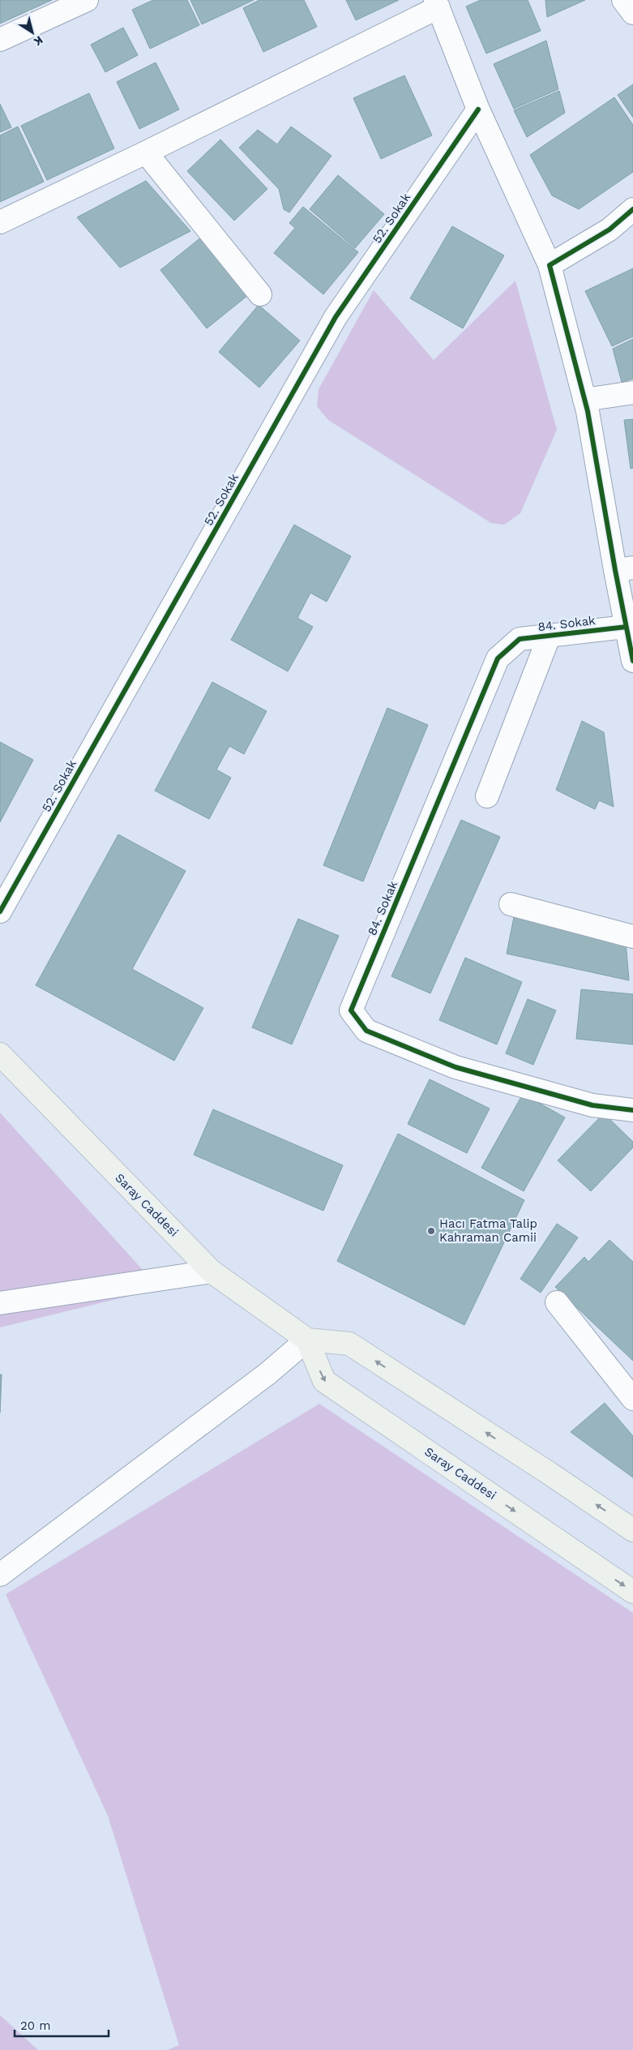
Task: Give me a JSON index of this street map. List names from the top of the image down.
{
  "streets": {
    "main road": ["Saray Caddesi"],
    "street": ["52. Sokak", "84. Sokak"]
  },
  "places": ["Hacı Fatma Talip Kahraman Camii"],
  "scale_bar": "20 m",
  "north": "bottom right"
}
